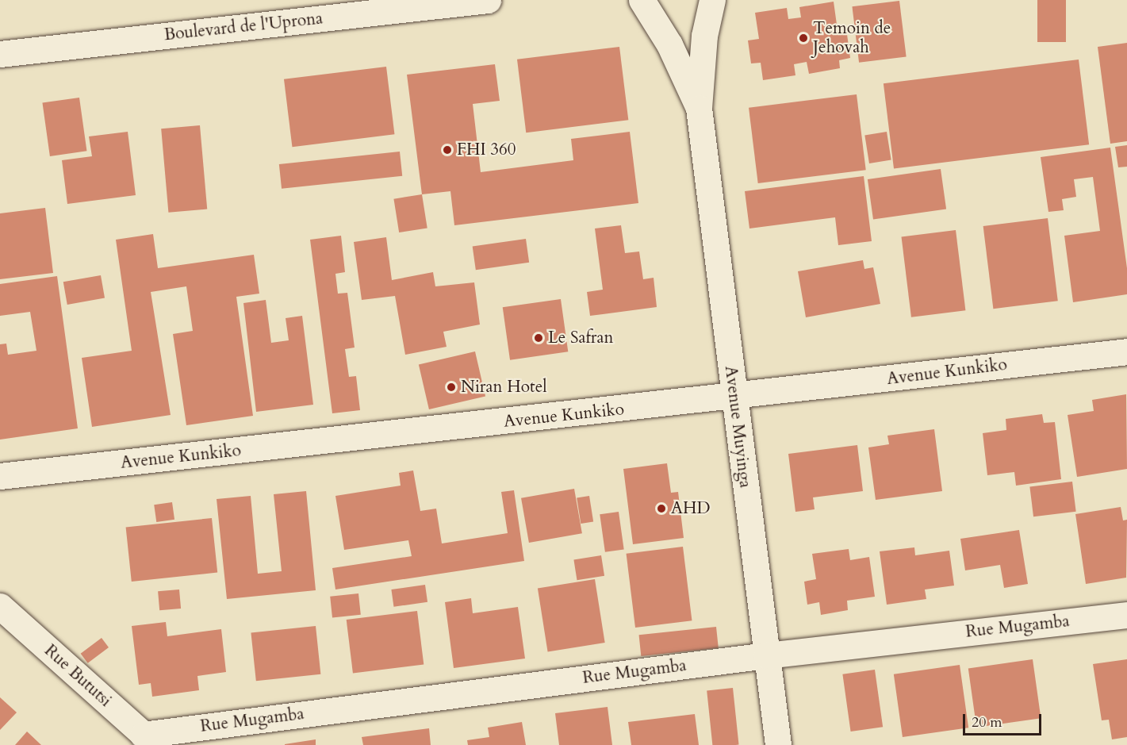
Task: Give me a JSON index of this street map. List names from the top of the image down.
{
  "streets": {
    "street": [
      "Boulevard de l'Uprona",
      "Avenue Kunkiko",
      "Avenue Muyinga",
      "Rue Mugamba",
      "Rue Bututsi"
    ]
  },
  "crossings": [
    ["Avenue Kunkiko", "Avenue Muyinga"],
    ["Avenue Muyinga", "Rue Mugamba"],
    ["Rue Mugamba", "Rue Bututsi"]
  ],
  "places": [
    "Temoin de Jehovah",
    "FHI 360",
    "Le Safran",
    "Niran Hotel",
    "AHD"
  ],
  "scale_bar": "20 m"
}
